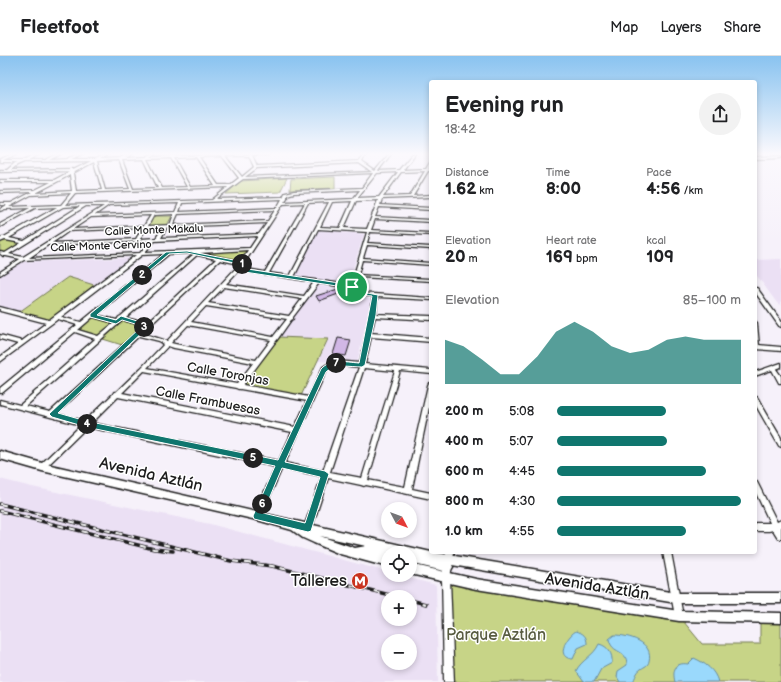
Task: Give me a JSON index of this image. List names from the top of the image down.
{
  "streets": {
    "main road": ["Avenida Aztlán"],
    "street": [
      "Calle Monte Makalu",
      "Calle Monte Cervino",
      "Calle Toronjas",
      "Calle Frambuesas"
    ]
  },
  "parks": ["Parque Aztlán"],
  "places": {
    "metro station": ["Talleres"]
  },
  "north": "bottom right",
  "page": {
    "header": "Fleetfoot",
    "nav": ["Map", "Layers", "Share"],
    "heading": ["Evening run", "18:42"],
    "stats": [
      ["Distance", "1.62 km"],
      ["Time", "8:00"],
      ["Pace", "4:56 /km"],
      ["Elevation", "20 m"],
      ["Heart rate", "169 bpm"],
      ["kcal", "109"]
    ],
    "pins": [
      "1",
      "2",
      "3",
      "7",
      "4",
      "5",
      "6"
    ],
    "chart": ["Elevation", "85–100 m"],
    "list": [
      {
        "name": "200 m",
        "note": "5:08"
      },
      {
        "name": "400 m",
        "note": "5:07"
      },
      {
        "name": "600 m",
        "note": "4:45"
      },
      {
        "name": "800 m",
        "note": "4:30"
      },
      {
        "name": "1.0 km",
        "note": "4:55"
      }
    ],
    "map_buttons": ["+", "−"]
  }
}
